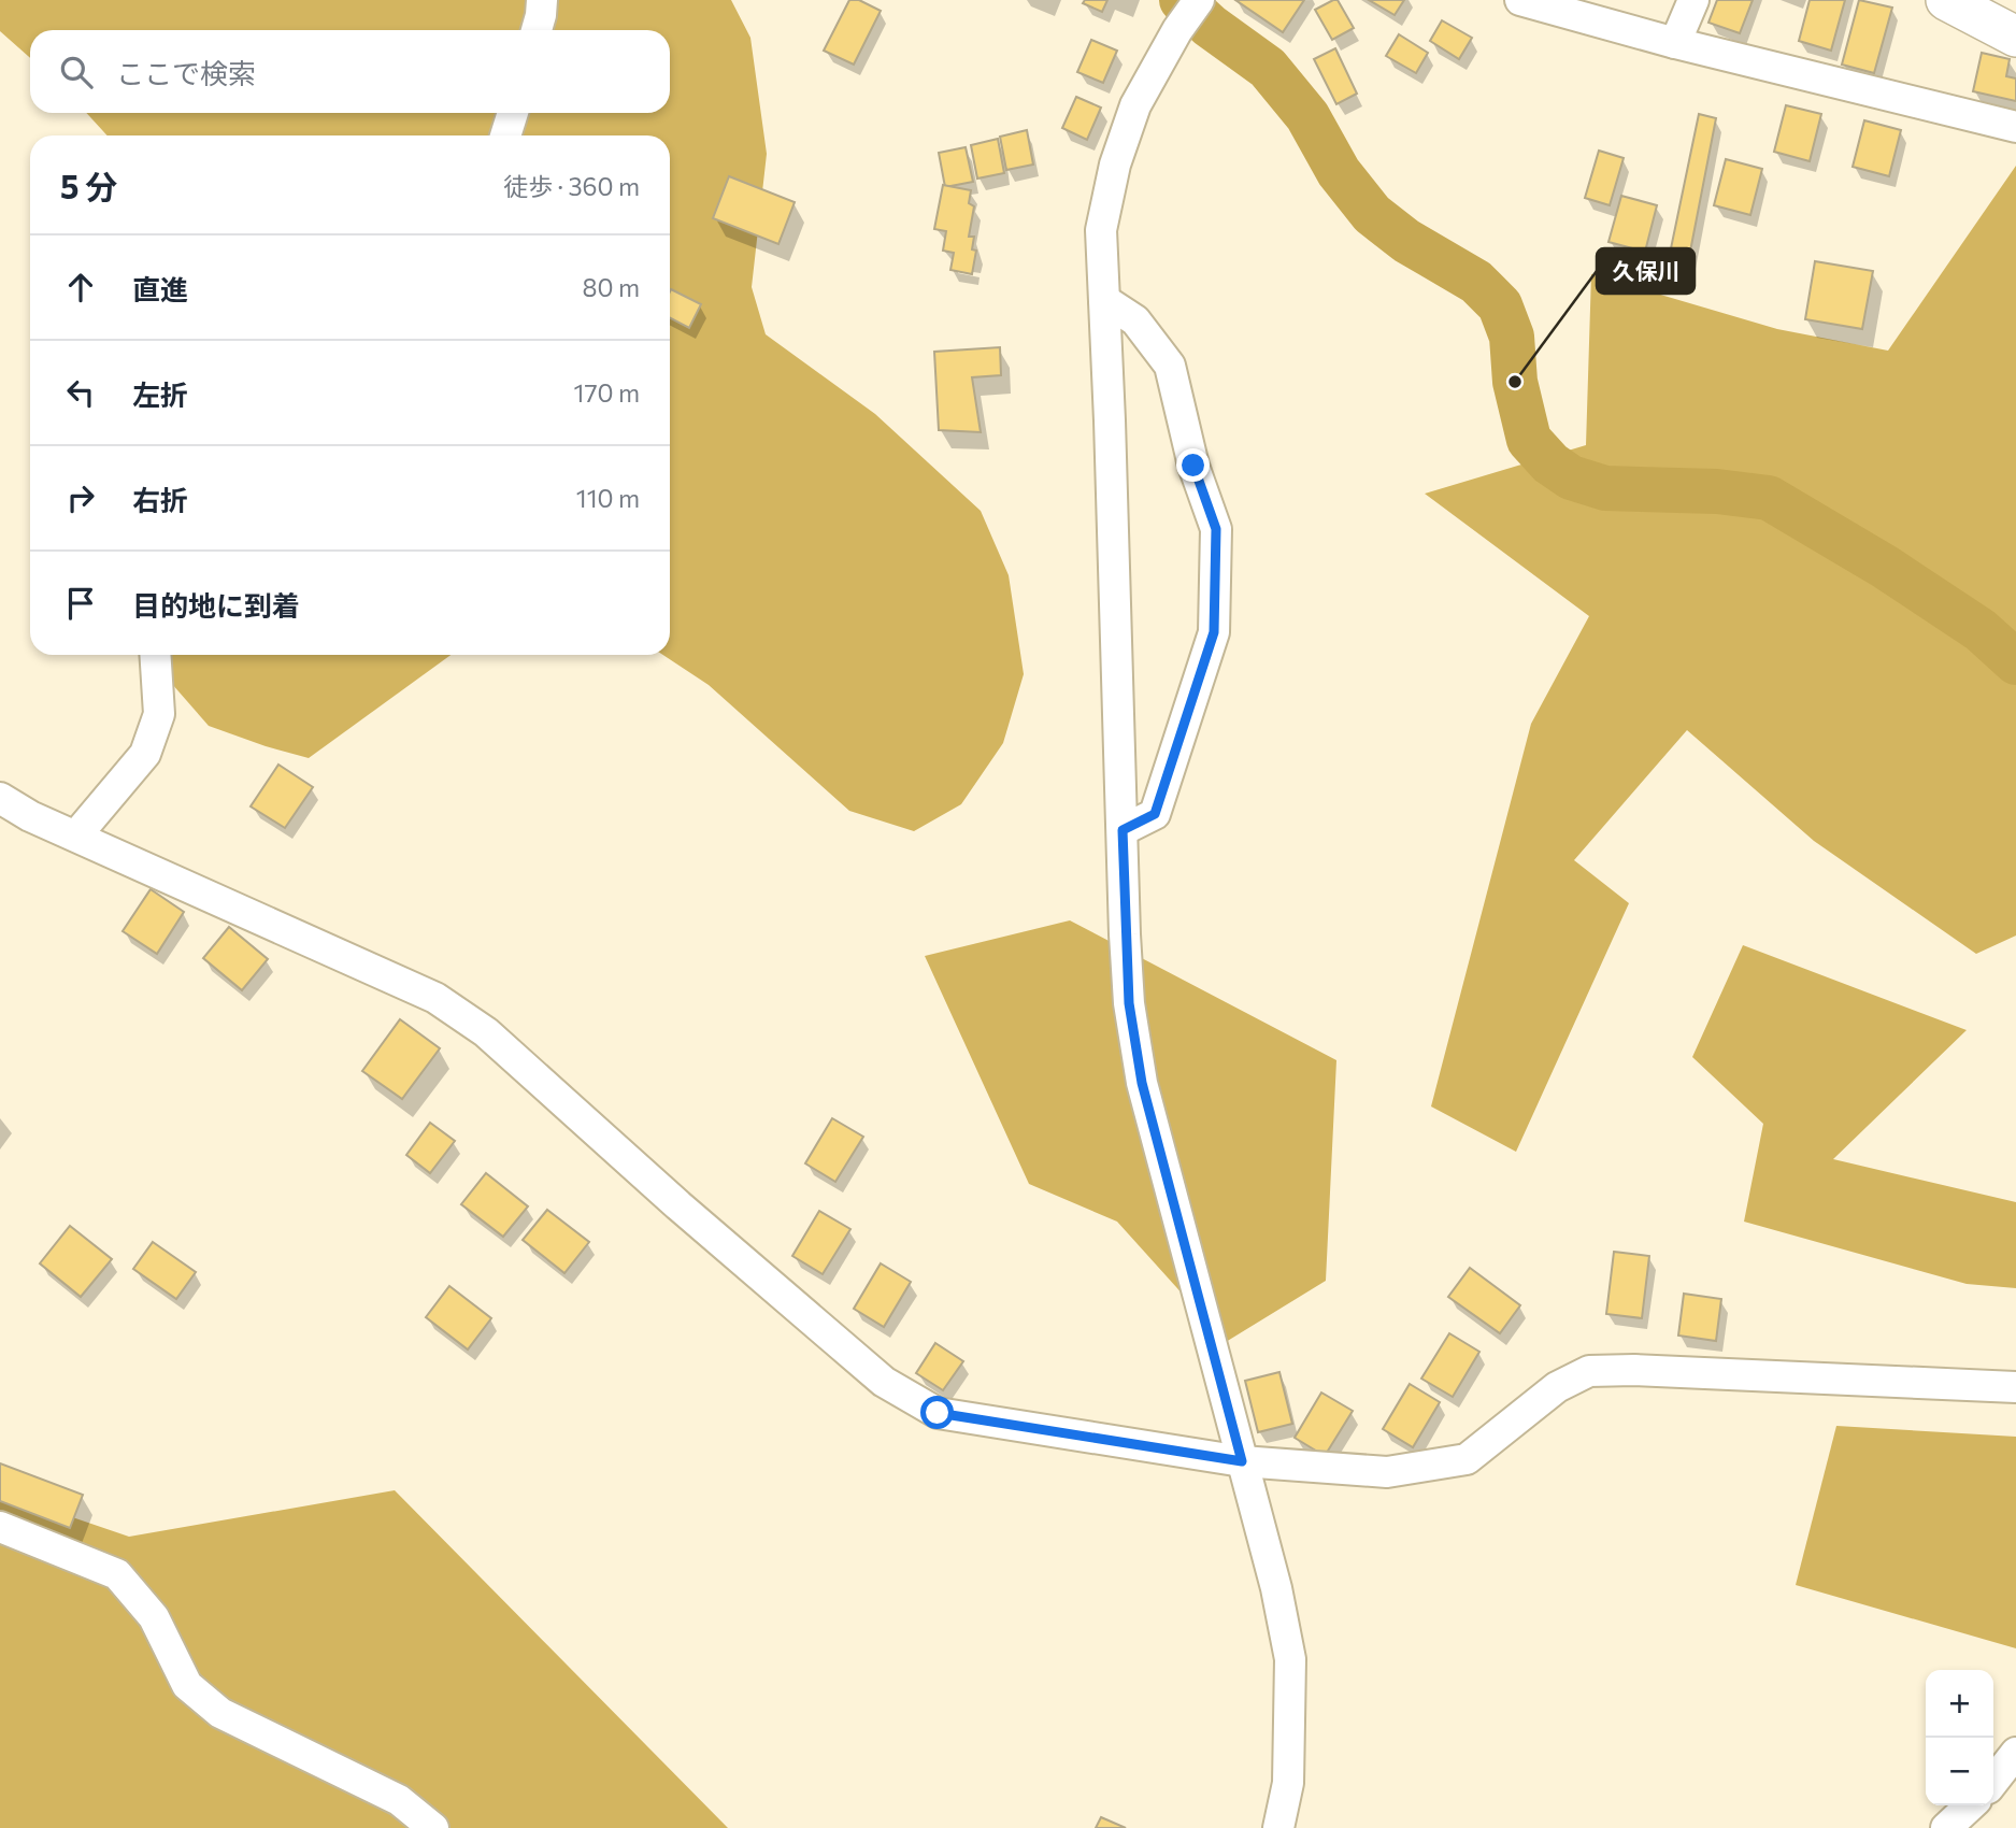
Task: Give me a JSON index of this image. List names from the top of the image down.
{
  "places": ["久保川"],
  "page": {
    "search": "ここで検索",
    "heading": ["5 分", "徒歩 · 360 m"],
    "list": [
      ["直進", "80 m"],
      ["左折", "170 m"],
      ["右折", "110 m"],
      "目的地に到着"
    ],
    "map_buttons": ["+", "−"]
  }
}
